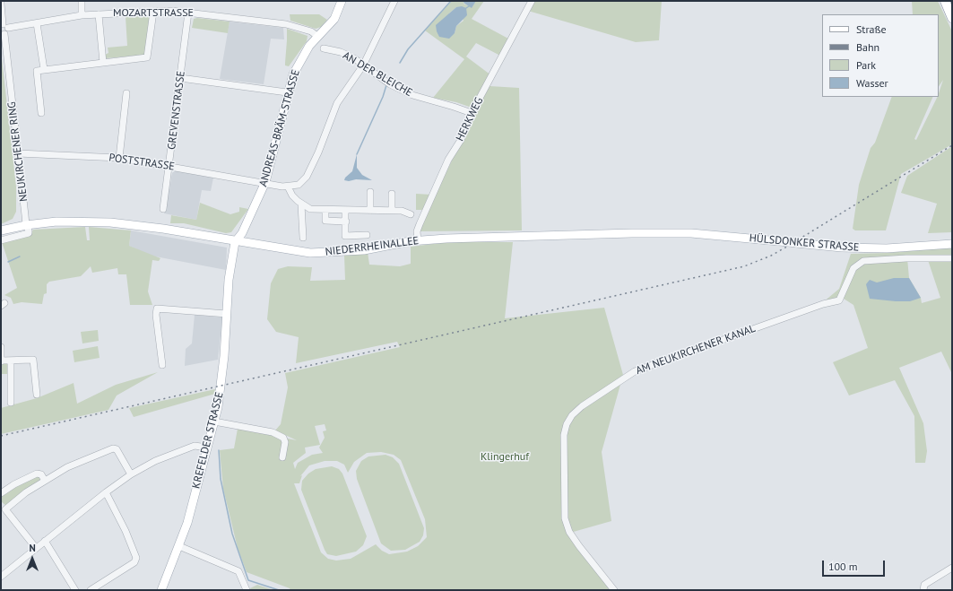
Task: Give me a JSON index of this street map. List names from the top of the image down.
{
  "streets": {
    "main road": [
      "ANDREAS-BRÄM-STRASSE",
      "HÜLSDONKER STRASSE",
      "NIEDERRHEINALLEE",
      "KREFELDER STRASSE"
    ],
    "street": [
      "MOZARTSTRASSE",
      "AN DER BLEICHE",
      "GREVENSTRASSE",
      "HERKWEG",
      "NEUKIRCHENER RING",
      "POSTSTRASSE",
      "AM NEUKIRCHENER KANAL"
    ]
  },
  "crossings": [
    ["MOZARTSTRASSE", "GREVENSTRASSE"],
    ["MOZARTSTRASSE", "ANDREAS-BRÄM-STRASSE"],
    ["MOZARTSTRASSE", "NEUKIRCHENER RING"],
    ["AN DER BLEICHE", "HERKWEG"],
    ["GREVENSTRASSE", "POSTSTRASSE"],
    ["HERKWEG", "NIEDERRHEINALLEE"],
    ["ANDREAS-BRÄM-STRASSE", "POSTSTRASSE"],
    ["ANDREAS-BRÄM-STRASSE", "NIEDERRHEINALLEE"],
    ["ANDREAS-BRÄM-STRASSE", "KREFELDER STRASSE"],
    ["NEUKIRCHENER RING", "POSTSTRASSE"],
    ["NEUKIRCHENER RING", "NIEDERRHEINALLEE"],
    ["HÜLSDONKER STRASSE", "NIEDERRHEINALLEE"],
    ["HÜLSDONKER STRASSE", "AM NEUKIRCHENER KANAL"],
    ["NIEDERRHEINALLEE", "KREFELDER STRASSE"]
  ],
  "parks": ["Klingerhuf"],
  "legend": [
    "Straße",
    "Bahn",
    "Park",
    "Wasser"
  ],
  "scale_bar": "100 m",
  "north": "top"
}
